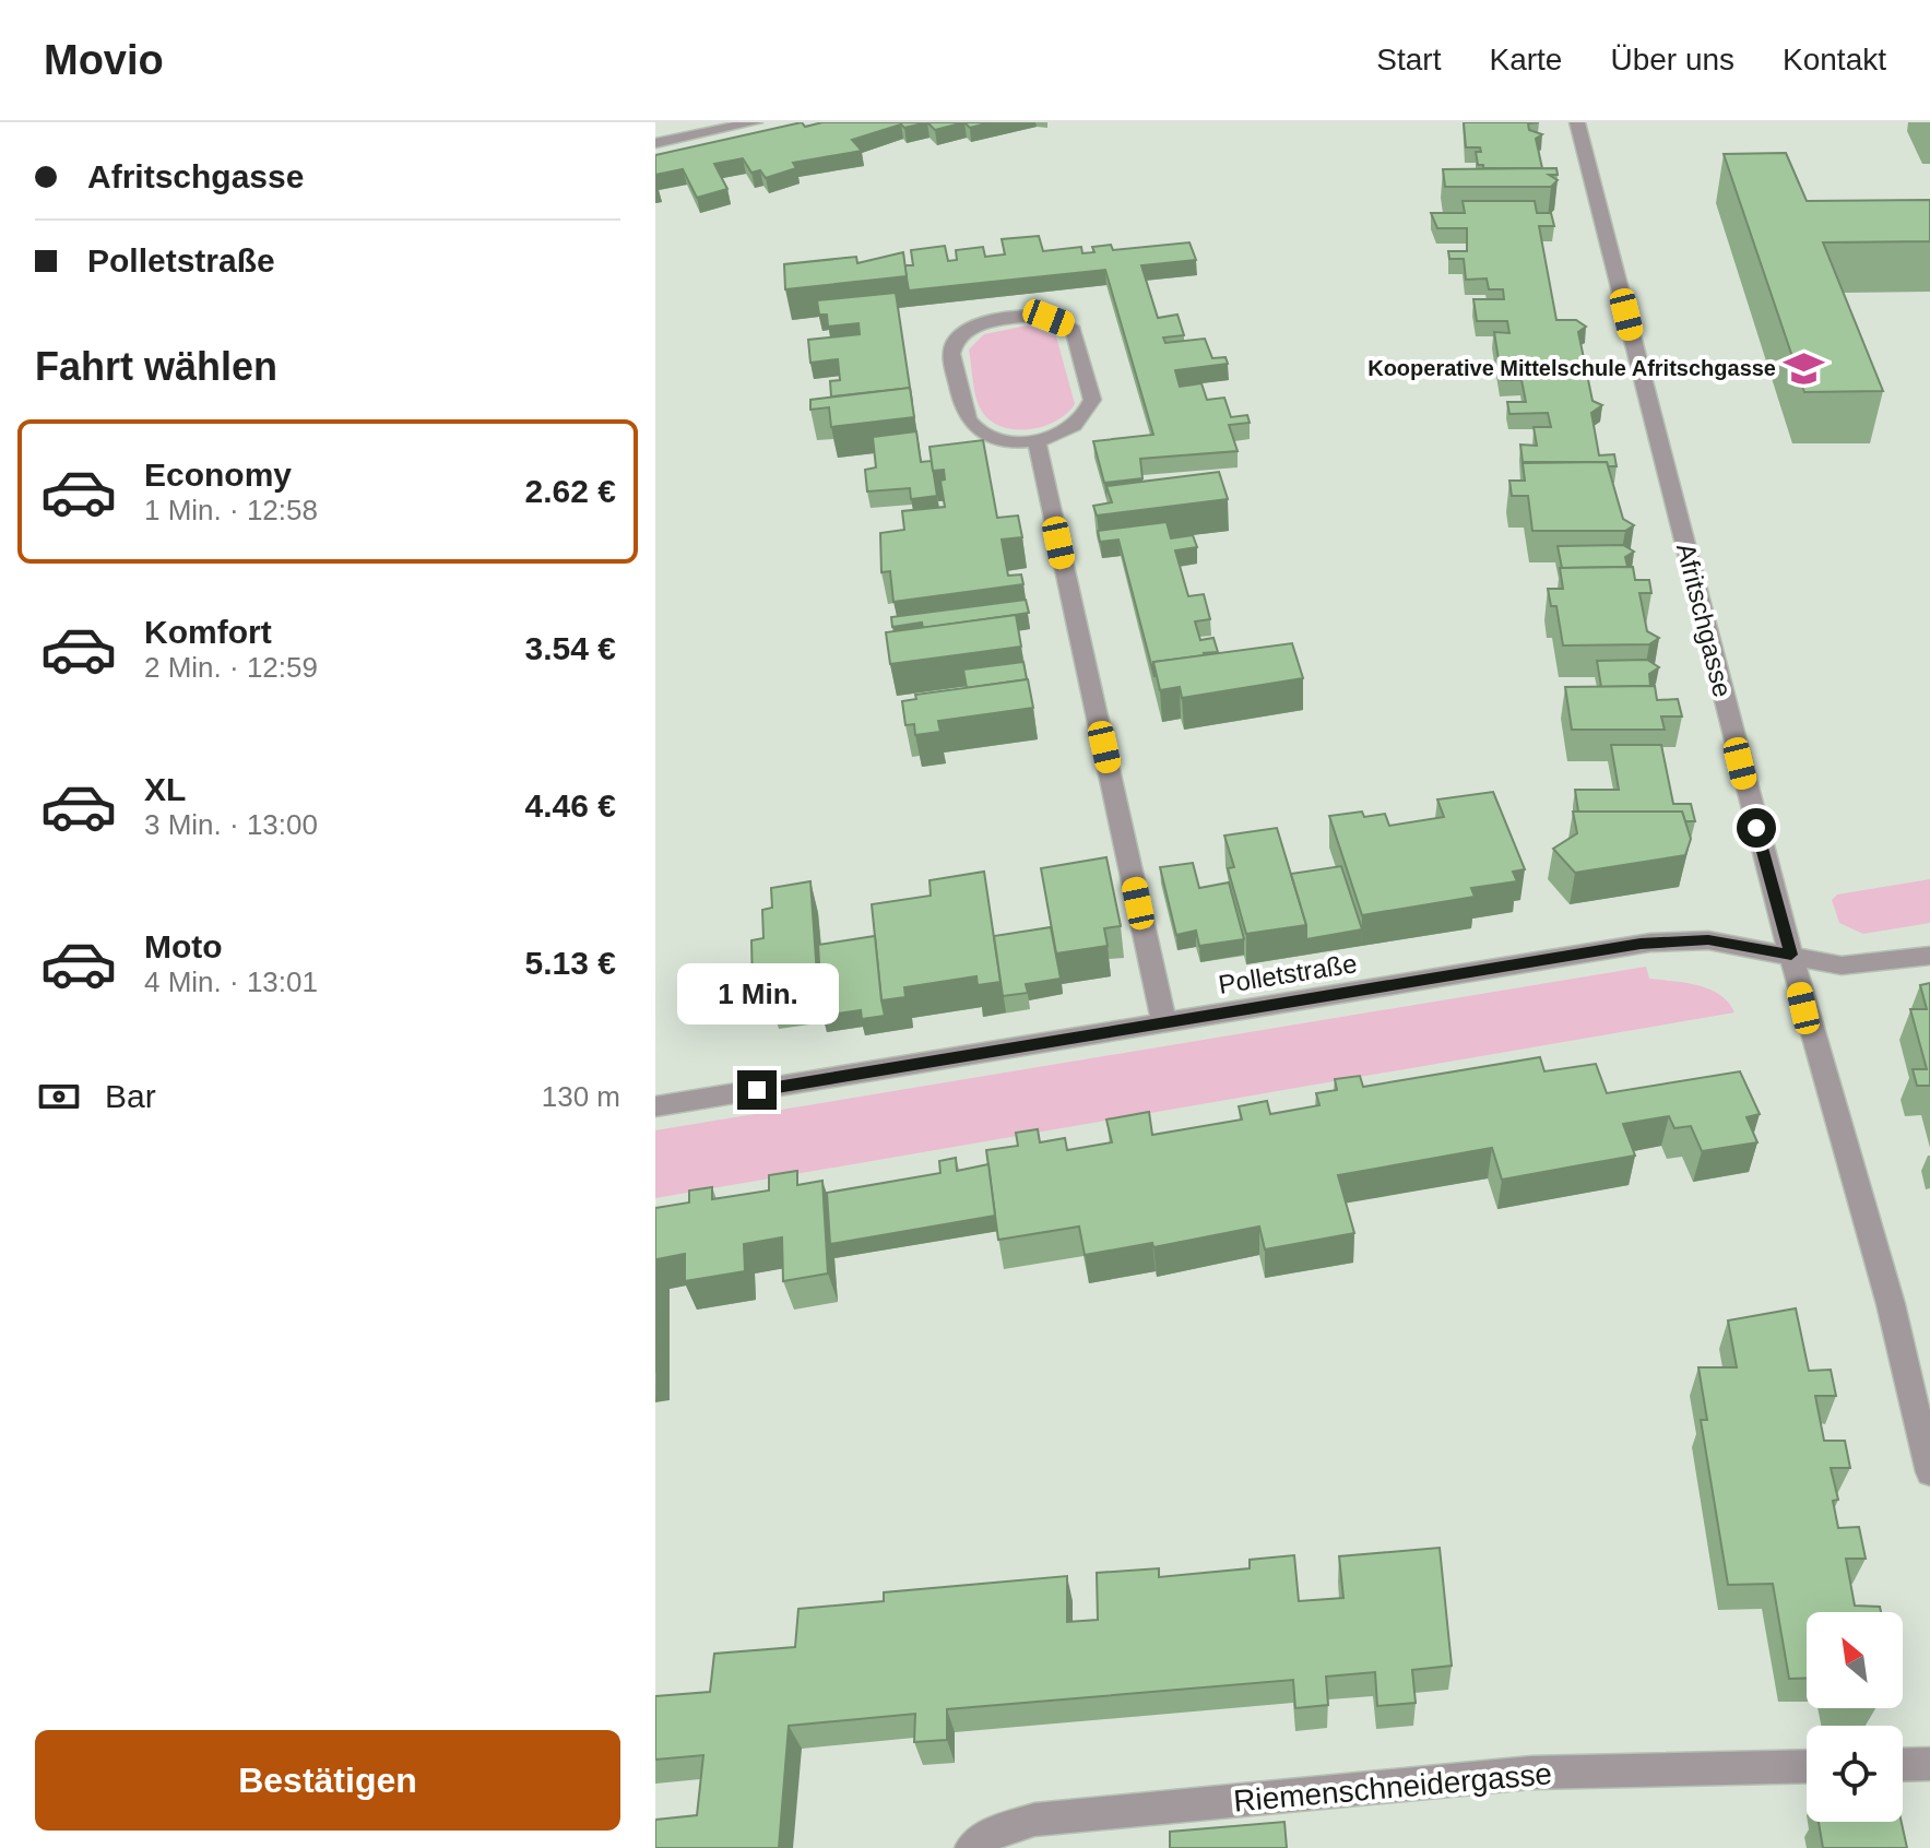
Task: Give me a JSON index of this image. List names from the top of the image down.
{
  "streets": {
    "street": ["Afritschgasse", "Polletstraße", "Riemenschneidergasse"]
  },
  "crossings": [
    ["Afritschgasse", "Polletstraße"]
  ],
  "places": {
    "school or university": ["Kooperative Mittelschule Afritschgasse"]
  },
  "north": "top left",
  "page": {
    "header": "Movio",
    "nav": [
      "Start",
      "Karte",
      "Über uns",
      "Kontakt"
    ],
    "banner": ["Afritschgasse", "Polletstraße"],
    "heading": "Fahrt wählen",
    "list": [
      {
        "name": "Economy",
        "note": "1 Min. · 12:58",
        "value": "2.62 €"
      },
      {
        "name": "Komfort",
        "note": "2 Min. · 12:59",
        "value": "3.54 €"
      },
      {
        "name": "XL",
        "note": "3 Min. · 13:00",
        "value": "4.46 €"
      },
      {
        "name": "Moto",
        "note": "4 Min. · 13:01",
        "value": "5.13 €"
      }
    ],
    "bubble": "1 Min.",
    "pay": ["Bar", "130 m"],
    "buttons": "Bestätigen"
  }
}
